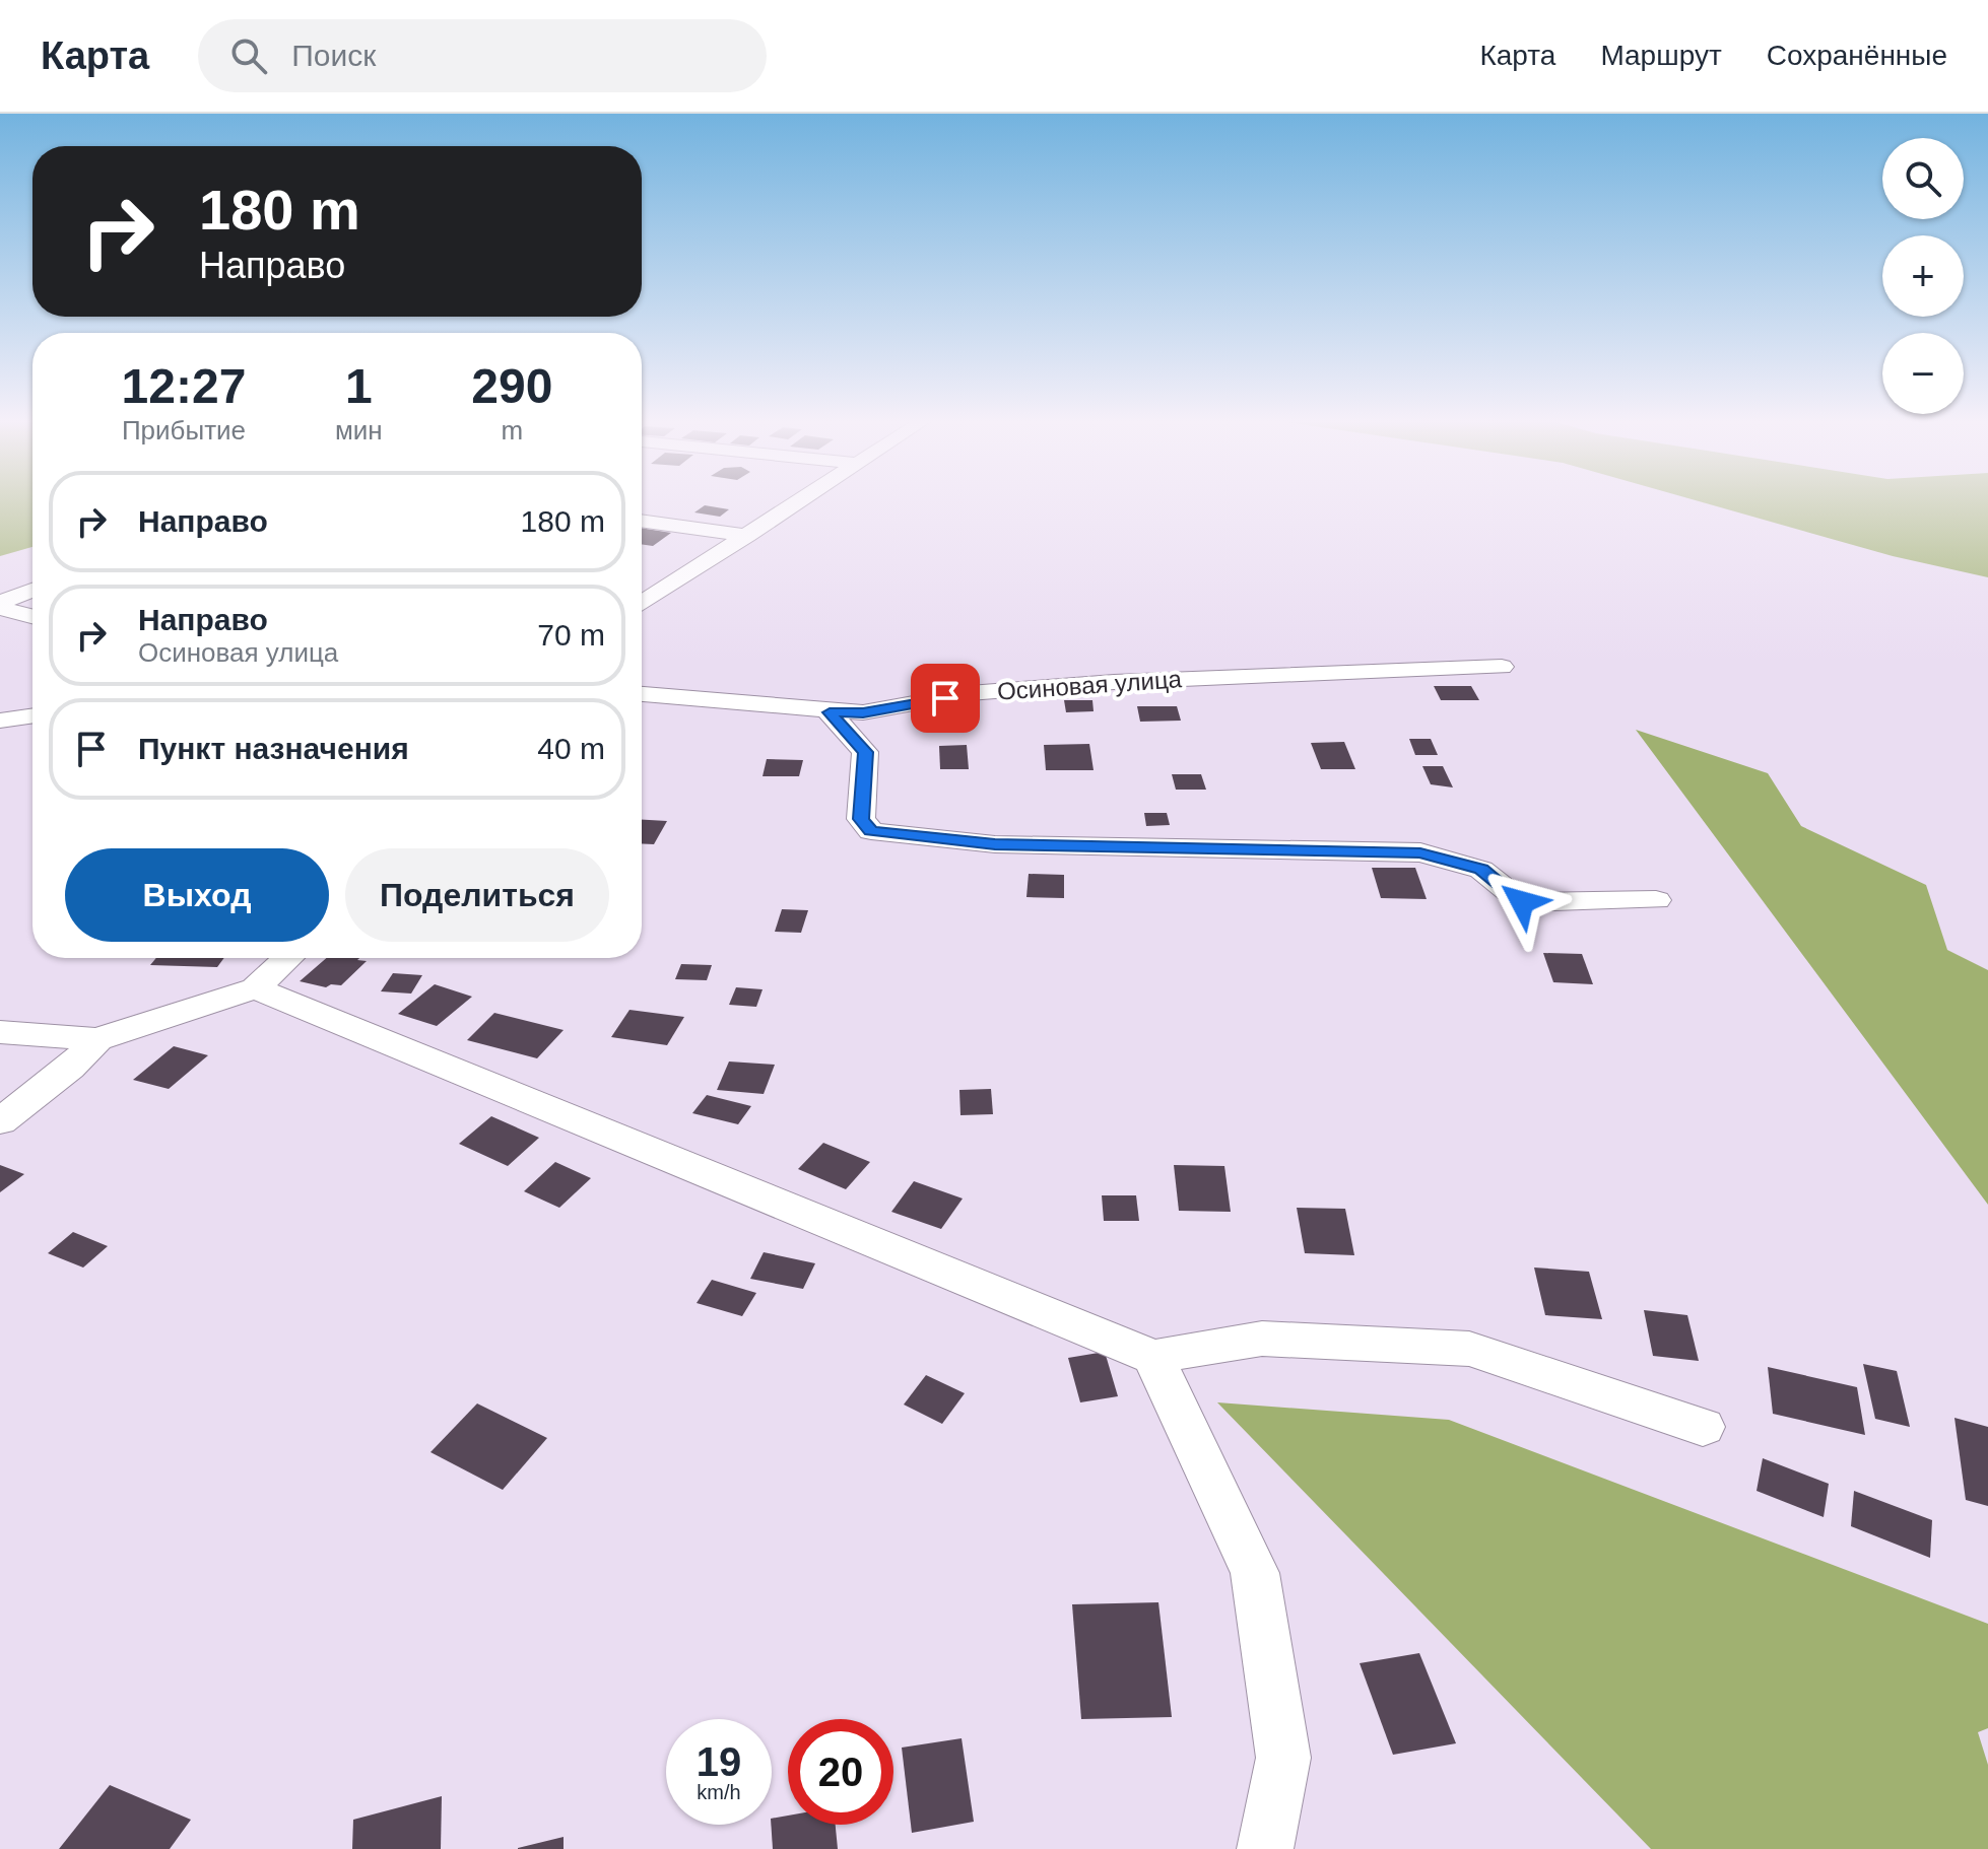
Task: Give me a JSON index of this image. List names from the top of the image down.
{
  "streets": {
    "street": ["Осиновая улица"]
  },
  "page": {
    "header": "Карта",
    "search": "Поиск",
    "nav": ["Карта", "Маршрут", "Сохранённые"],
    "map_buttons": ["+", "−"],
    "turn": ["180 m", "Направо"],
    "eta": [
      "12:27",
      "Прибытие",
      "1",
      "мин",
      "290",
      "m"
    ],
    "list": [
      {
        "name": "Направо",
        "value": "180 m"
      },
      {
        "name": "Направо",
        "note": "Осиновая улица",
        "value": "70 m"
      },
      {
        "name": "Пункт назначения",
        "value": "40 m"
      }
    ],
    "buttons": ["Выход", "Поделиться"],
    "speed": "19 km/h",
    "limit": "20"
  }
}
